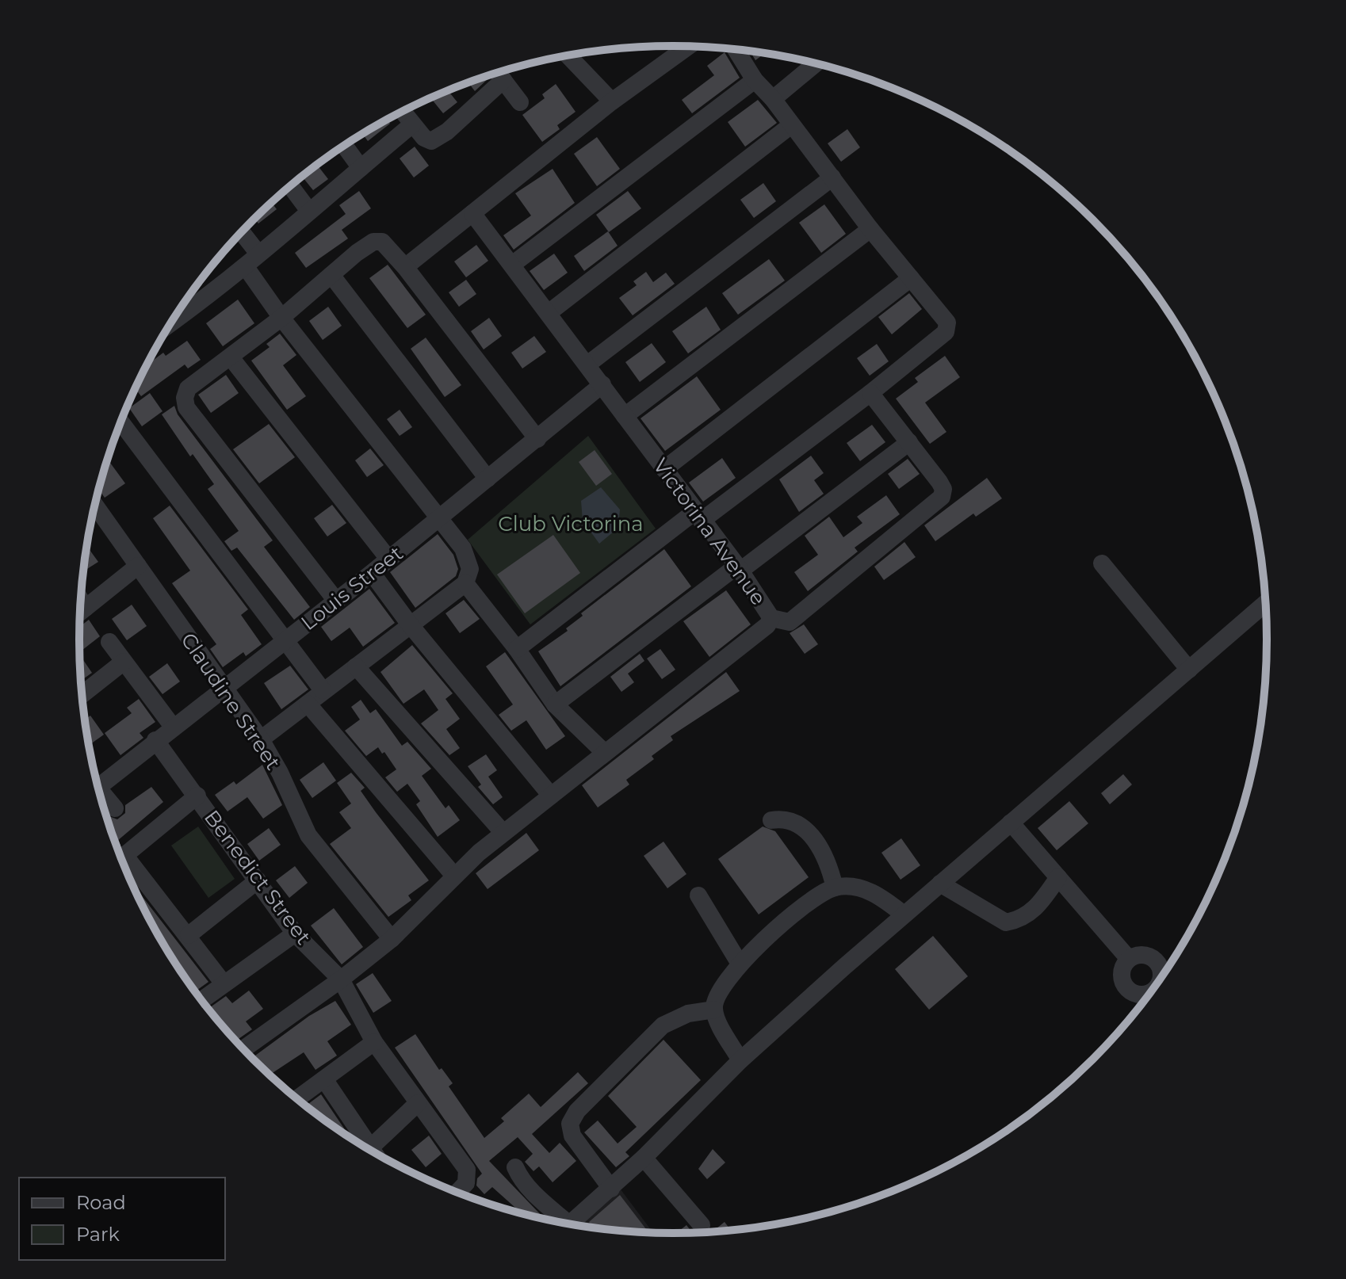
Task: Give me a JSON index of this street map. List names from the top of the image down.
{
  "streets": {
    "street": [
      "Victorina Avenue",
      "Louis Street",
      "Claudine Street",
      "Benedict Street"
    ]
  },
  "crossings": [
    ["Victorina Avenue", "Louis Street"],
    ["Victorina Avenue", "Claudine Street"],
    ["Victorina Avenue", "Benedict Street"],
    ["Louis Street", "Claudine Street"],
    ["Louis Street", "Benedict Street"]
  ],
  "parks": ["Club Victorina"],
  "legend": ["Road", "Park"]
}
